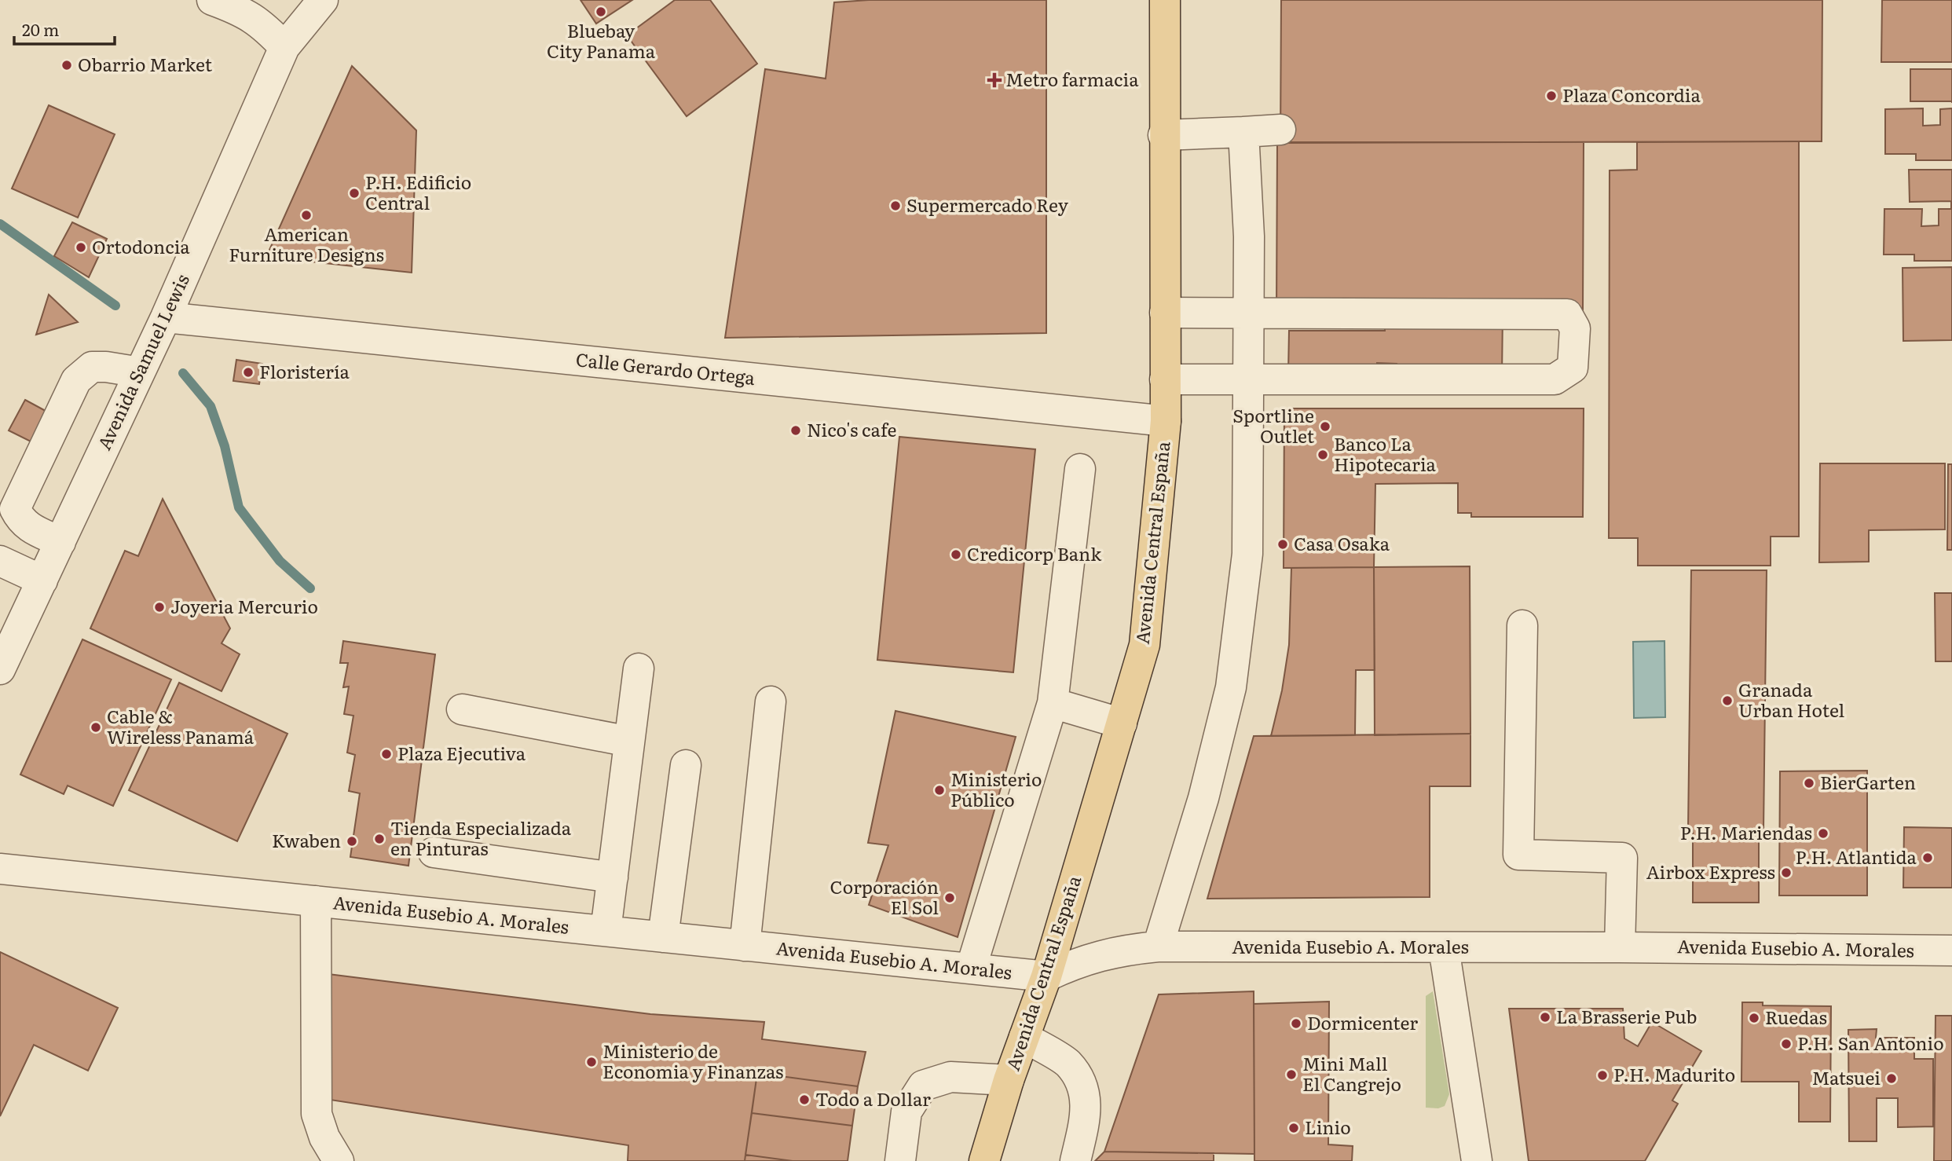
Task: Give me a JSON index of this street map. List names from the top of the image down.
{
  "streets": {
    "main road": ["Avenida Central España"],
    "street": ["Avenida Samuel Lewis", "Calle Gerardo Ortega", "Avenida Eusebio A. Morales"]
  },
  "crossings": [
    ["Avenida Samuel Lewis", "Calle Gerardo Ortega"],
    ["Calle Gerardo Ortega", "Avenida Central España"],
    ["Avenida Central España", "Avenida Eusebio A. Morales"]
  ],
  "places": {
    "other": [
      "Bluebay City Panama",
      "Obarrio Market",
      "Plaza Concordia",
      "P.H. Edificio Central",
      "Supermercado Rey",
      "American Furniture Designs",
      "Ortodoncia",
      "Floristería",
      "Sportline Outlet",
      "Nico's cafe",
      "Banco La Hipotecaria",
      "Casa Osaka",
      "Credicorp Bank",
      "Joyeria Mercurio",
      "Granada Urban Hotel",
      "Cable & Wireless Panamá",
      "Plaza Ejecutiva",
      "BierGarten",
      "Ministerio Público",
      "P.H. Mariendas",
      "Tienda Especializada en Pinturas",
      "Kwaben",
      "P.H. Atlantida",
      "Airbox Express",
      "Corporación El Sol",
      "La Brasserie Pub",
      "Ruedas",
      "Dormicenter",
      "P.H. San Antonio",
      "Ministerio de Economia y Finanzas",
      "Mini Mall El Cangrejo",
      "P.H. Madurito",
      "Matsuei",
      "Todo a Dollar",
      "Linio"
    ],
    "health": ["Metro farmacia"]
  },
  "scale_bar": "20 m"
}
